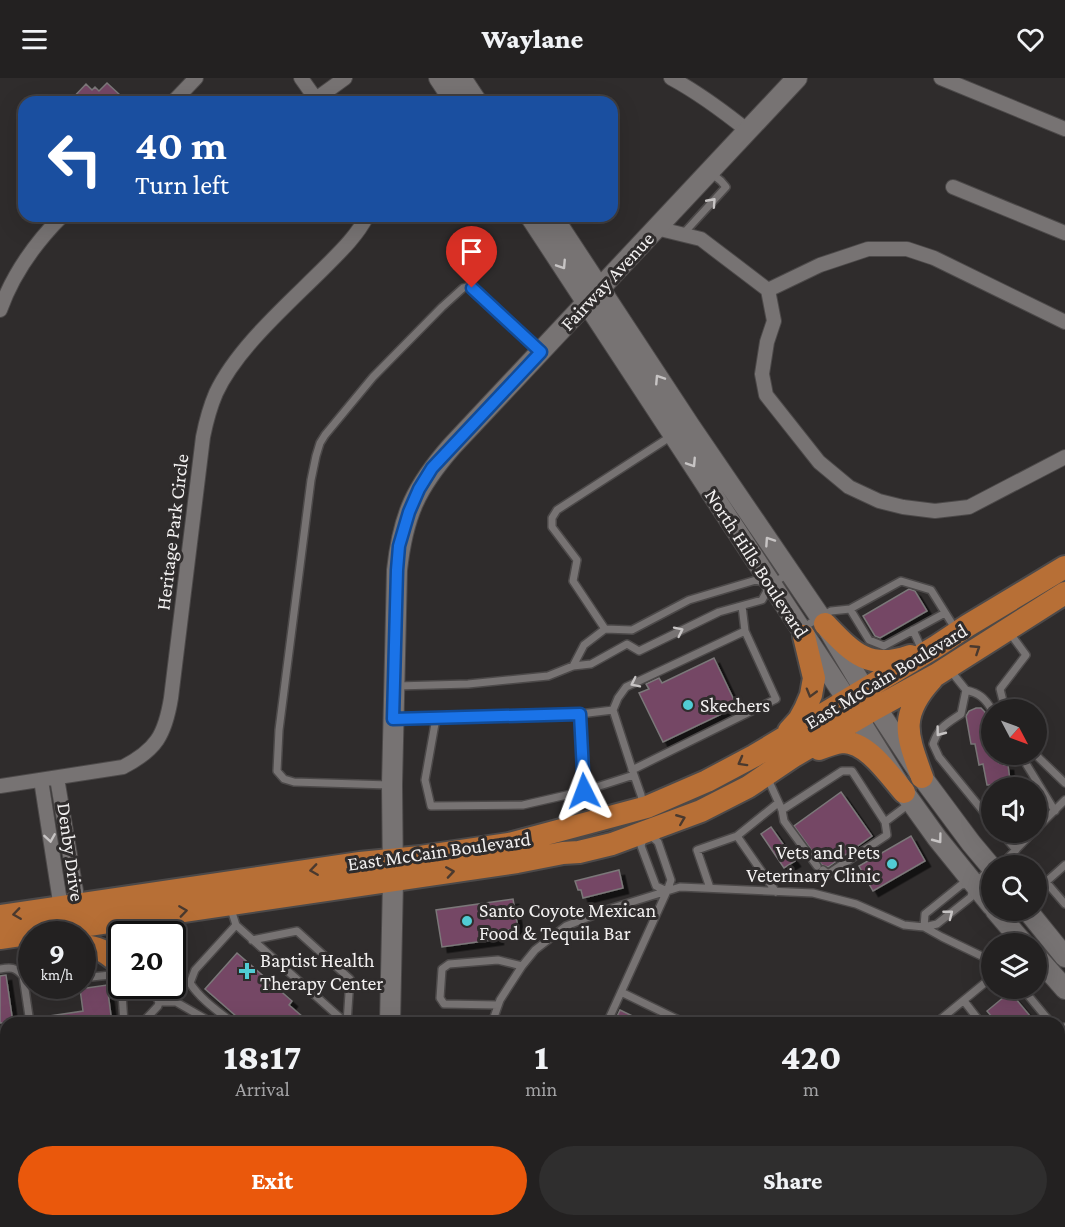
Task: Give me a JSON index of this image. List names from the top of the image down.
{
  "streets": {
    "main road": ["East McCain Boulevard"],
    "street": [
      "Fairway Avenue",
      "Heritage Park Circle",
      "North Hills Boulevard",
      "Denby Drive"
    ]
  },
  "crossings": [
    ["Fairway Avenue", "North Hills Boulevard"],
    ["Fairway Avenue", "East McCain Boulevard"],
    ["Heritage Park Circle", "Denby Drive"],
    ["North Hills Boulevard", "East McCain Boulevard"]
  ],
  "places": {
    "other": ["Skechers", "Vets and Pets Veterinary Clinic", "Santo Coyote Mexican Food & Tequila Bar"],
    "health": ["Baptist Health Therapy Center"]
  },
  "north": "bottom right",
  "page": {
    "header": "Waylane",
    "turn": ["40 m", "Turn left"],
    "speed": "9 km/h",
    "limit": "20",
    "eta": [
      "18:17",
      "Arrival",
      "1",
      "min",
      "420",
      "m"
    ],
    "buttons": ["Exit", "Share"]
  }
}
